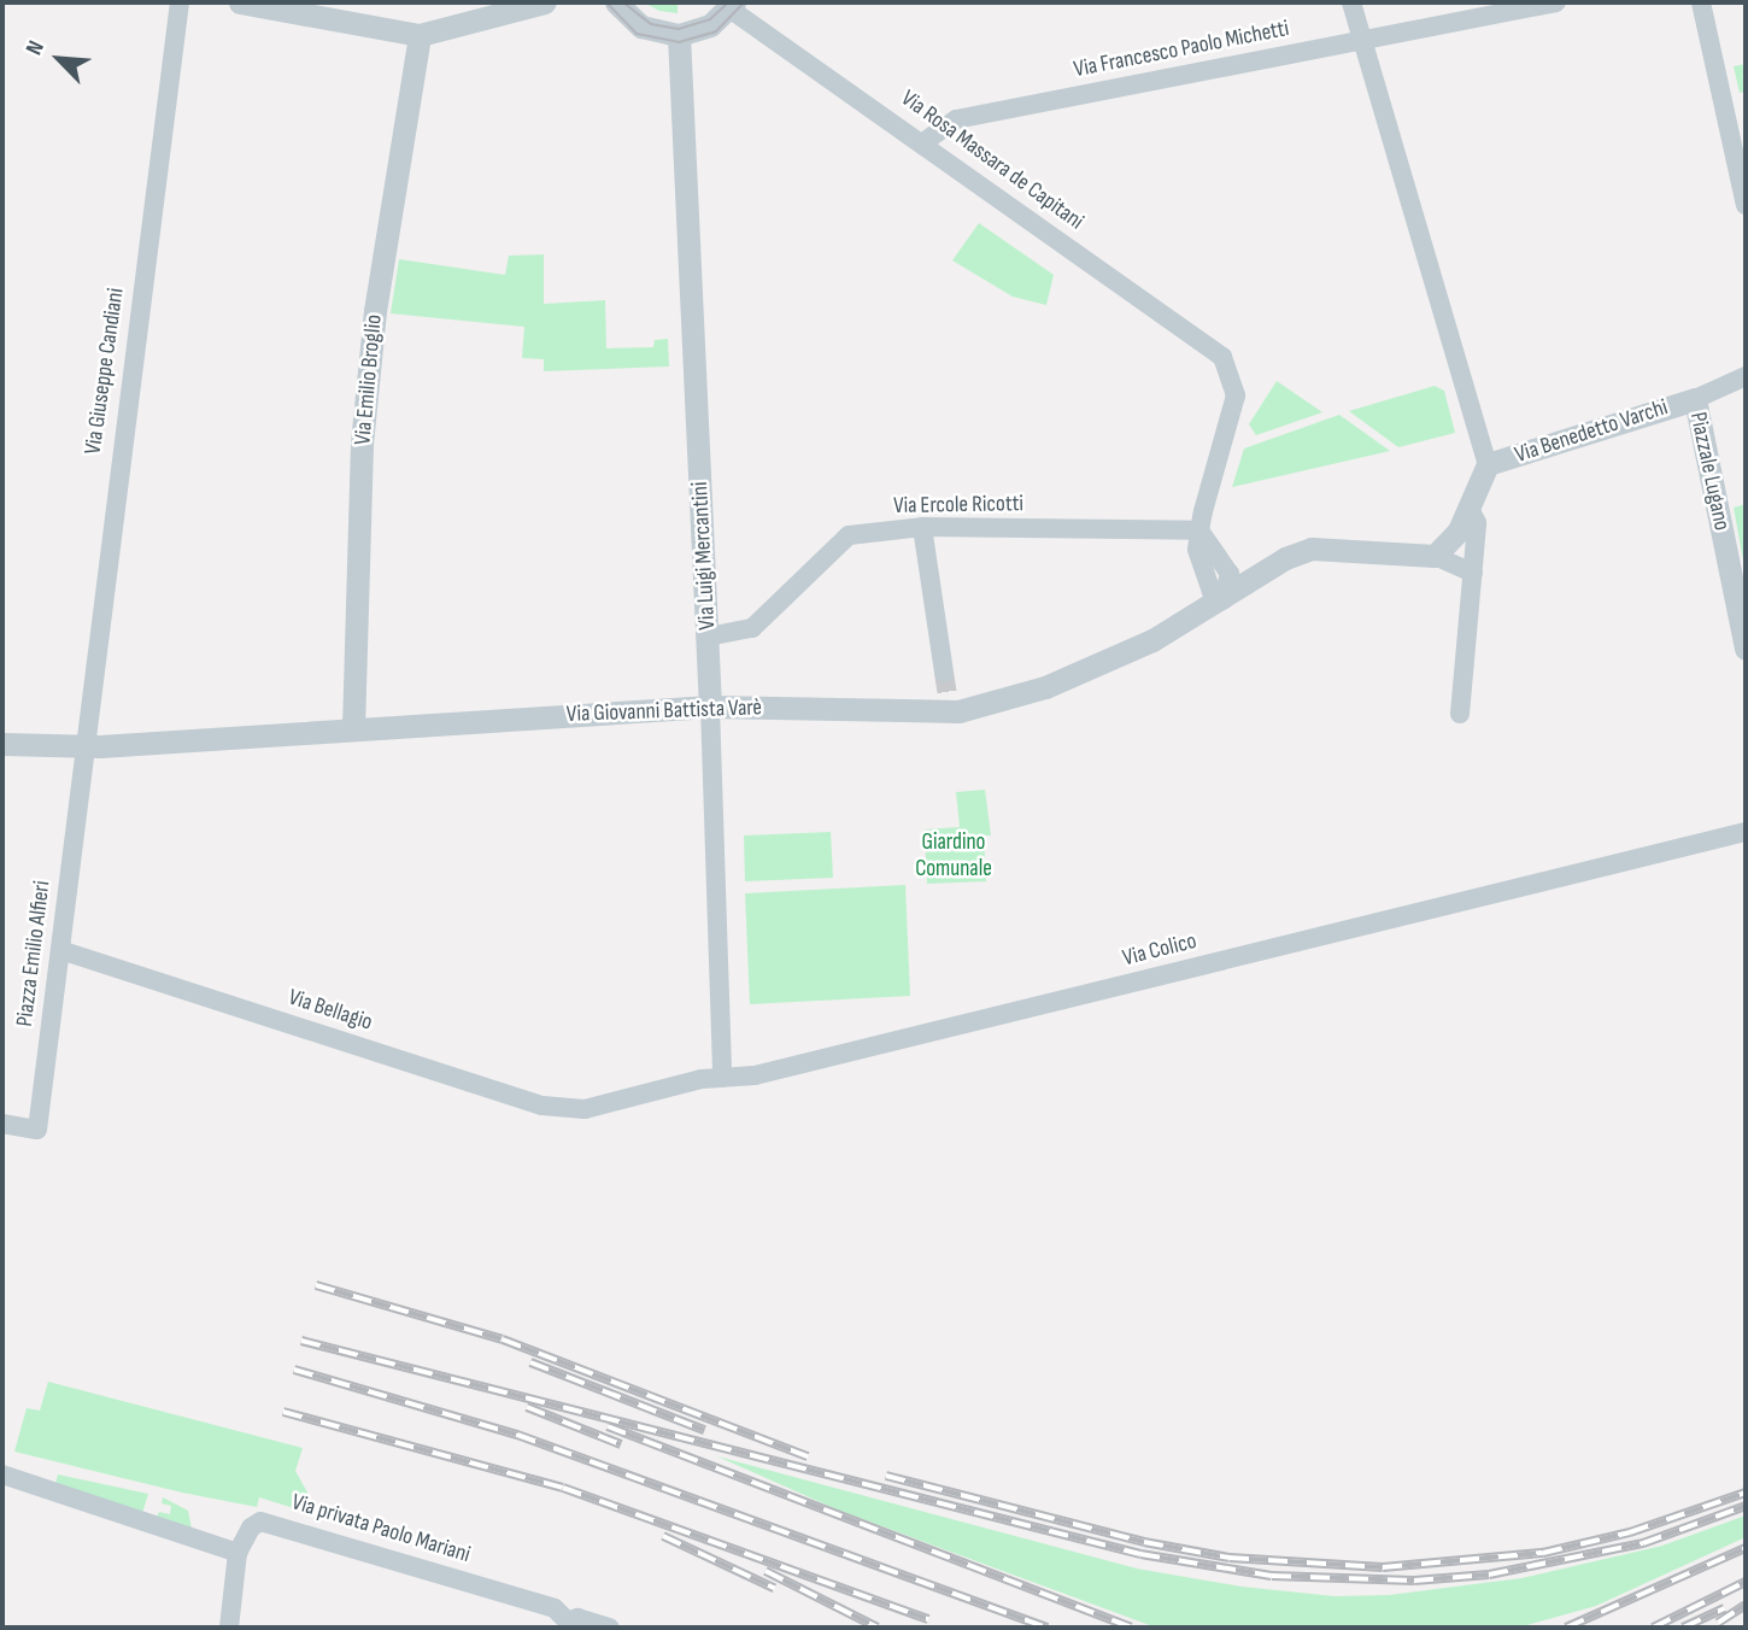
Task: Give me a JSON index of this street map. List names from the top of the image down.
{
  "streets": {
    "street": [
      "Via Francesco Paolo Michetti",
      "Via Rosa Massara de Capitani",
      "Via Giuseppe Candiani",
      "Via Emilio Broglio",
      "Via Benedetto Varchi",
      "Piazzale Lugano",
      "Via Ercole Ricotti",
      "Via Luigi Mercantini",
      "Via Giovanni Battista Varè",
      "Via Colico",
      "Piazza Emilio Alfieri",
      "Via Bellagio",
      "Via privata Paolo Mariani"
    ]
  },
  "crossings": [
    ["Via Francesco Paolo Michetti", "Via Rosa Massara de Capitani"],
    ["Via Rosa Massara de Capitani", "Via Ercole Ricotti"],
    ["Via Giuseppe Candiani", "Via Giovanni Battista Varè"],
    ["Via Giuseppe Candiani", "Piazza Emilio Alfieri"],
    ["Via Emilio Broglio", "Via Giovanni Battista Varè"],
    ["Via Benedetto Varchi", "Piazzale Lugano"],
    ["Via Ercole Ricotti", "Via Luigi Mercantini"],
    ["Via Luigi Mercantini", "Via Giovanni Battista Varè"],
    ["Via Luigi Mercantini", "Via Colico"],
    ["Via Giovanni Battista Varè", "Piazza Emilio Alfieri"],
    ["Via Colico", "Via Bellagio"],
    ["Piazza Emilio Alfieri", "Via Bellagio"]
  ],
  "parks": ["Giardino Comunale"],
  "north": "top left"
}
